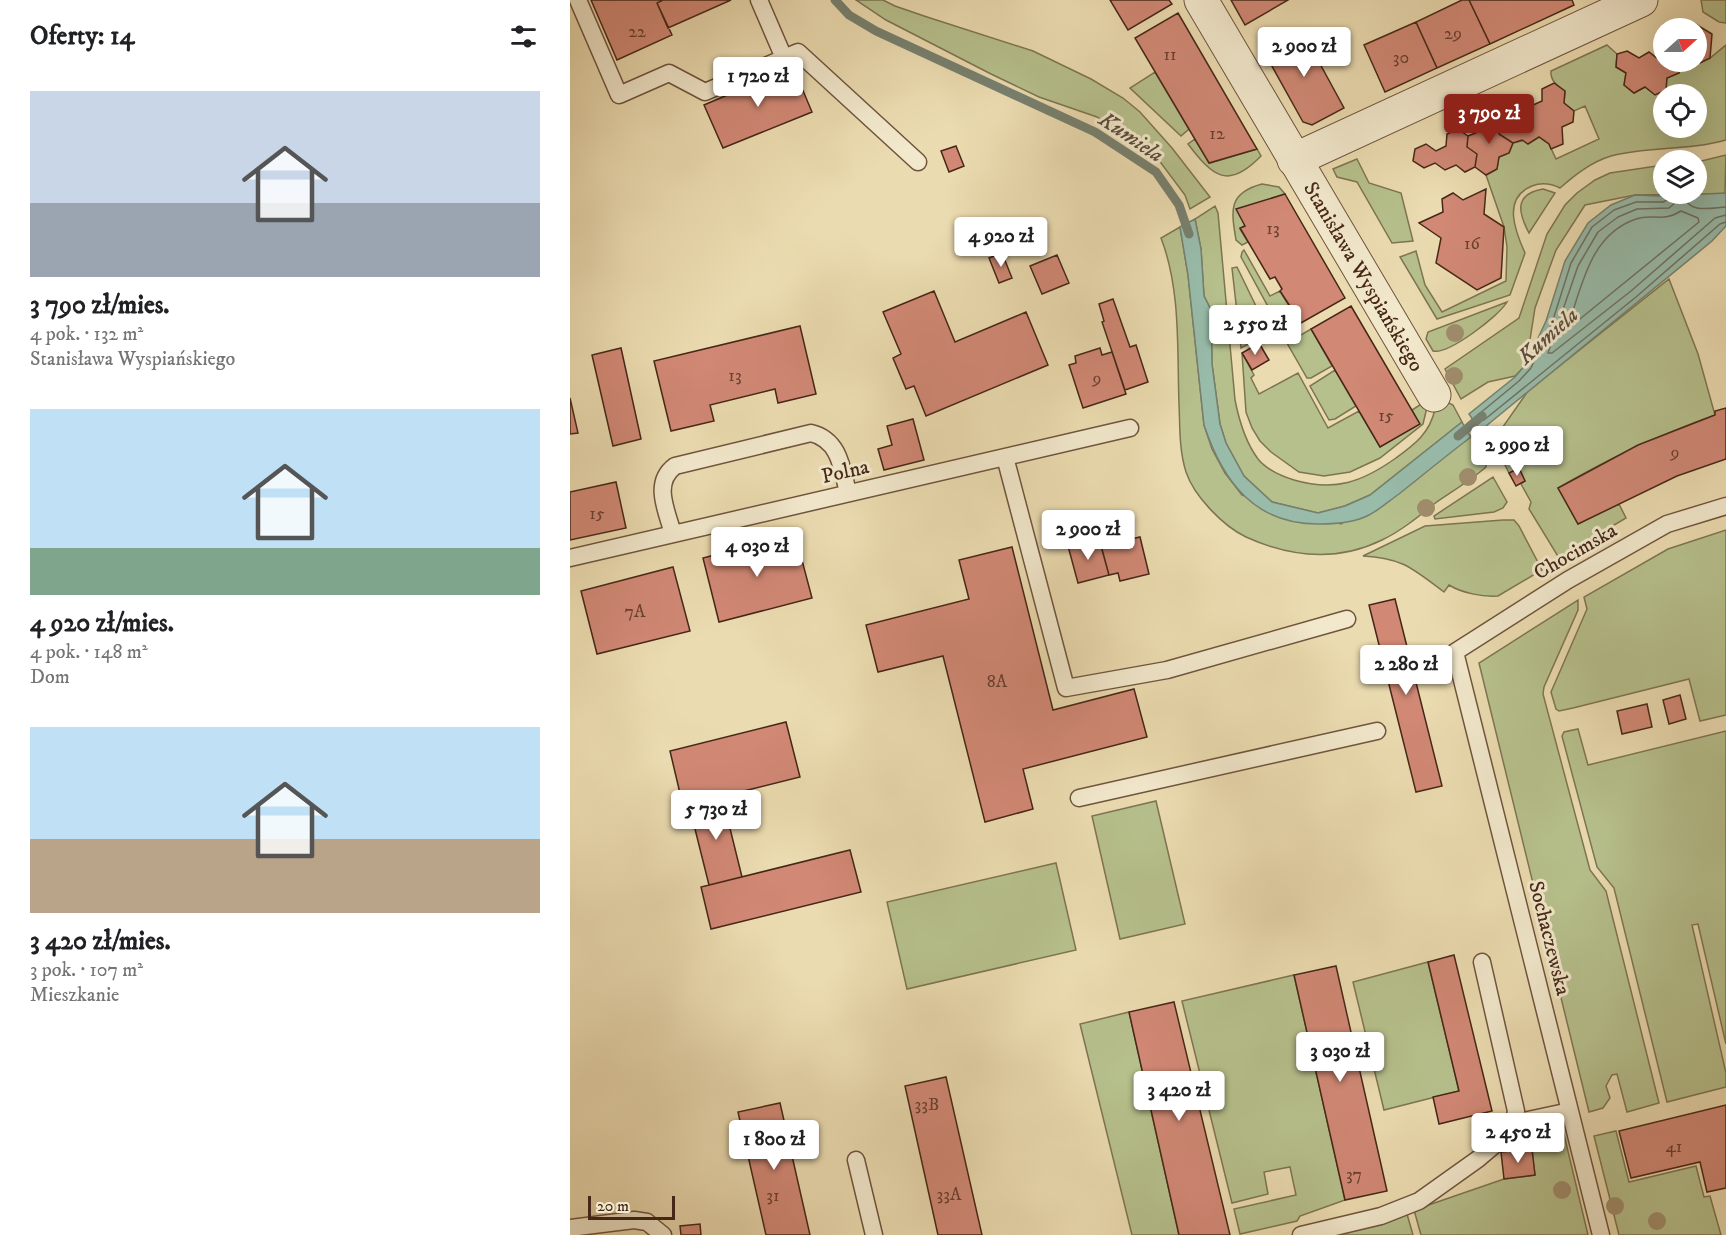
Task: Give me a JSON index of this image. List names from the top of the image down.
{
  "streets": {
    "street": ["Stanisława Wyspiańskiego"],
    "lane": ["Polna", "Chocimska", "Sochaczewska"]
  },
  "crossings": [
    ["Chocimska", "Sochaczewska"]
  ],
  "water": ["Kumiela"],
  "house_numbers": [
    "22",
    "29",
    "11",
    "30",
    "12",
    "13",
    "16",
    "13",
    "9",
    "15",
    "9",
    "15",
    "7A",
    "8A",
    "33B",
    "41",
    "37",
    "33A",
    "31"
  ],
  "scale_bar": "20 m",
  "north": "right",
  "page": {
    "heading": "Oferty: 14",
    "price": [
      "2 900 zł",
      "1 720 zł",
      "3 790 zł",
      "4 920 zł",
      "2 550 zł",
      "2 990 zł",
      "2 900 zł",
      "4 030 zł",
      "2 280 zł",
      "5 730 zł",
      "3 030 zł",
      "3 420 zł",
      "2 450 zł",
      "1 800 zł"
    ],
    "list": [
      {
        "name": "3 790 zł/mies.",
        "note": "4 pok. · 132 m² · Stanisława Wyspiańskiego"
      },
      {
        "name": "4 920 zł/mies.",
        "note": "4 pok. · 148 m² · Dom"
      },
      {
        "name": "3 420 zł/mies.",
        "note": "3 pok. · 107 m² · Mieszkanie"
      }
    ],
    "scale": "20 m"
  }
}
